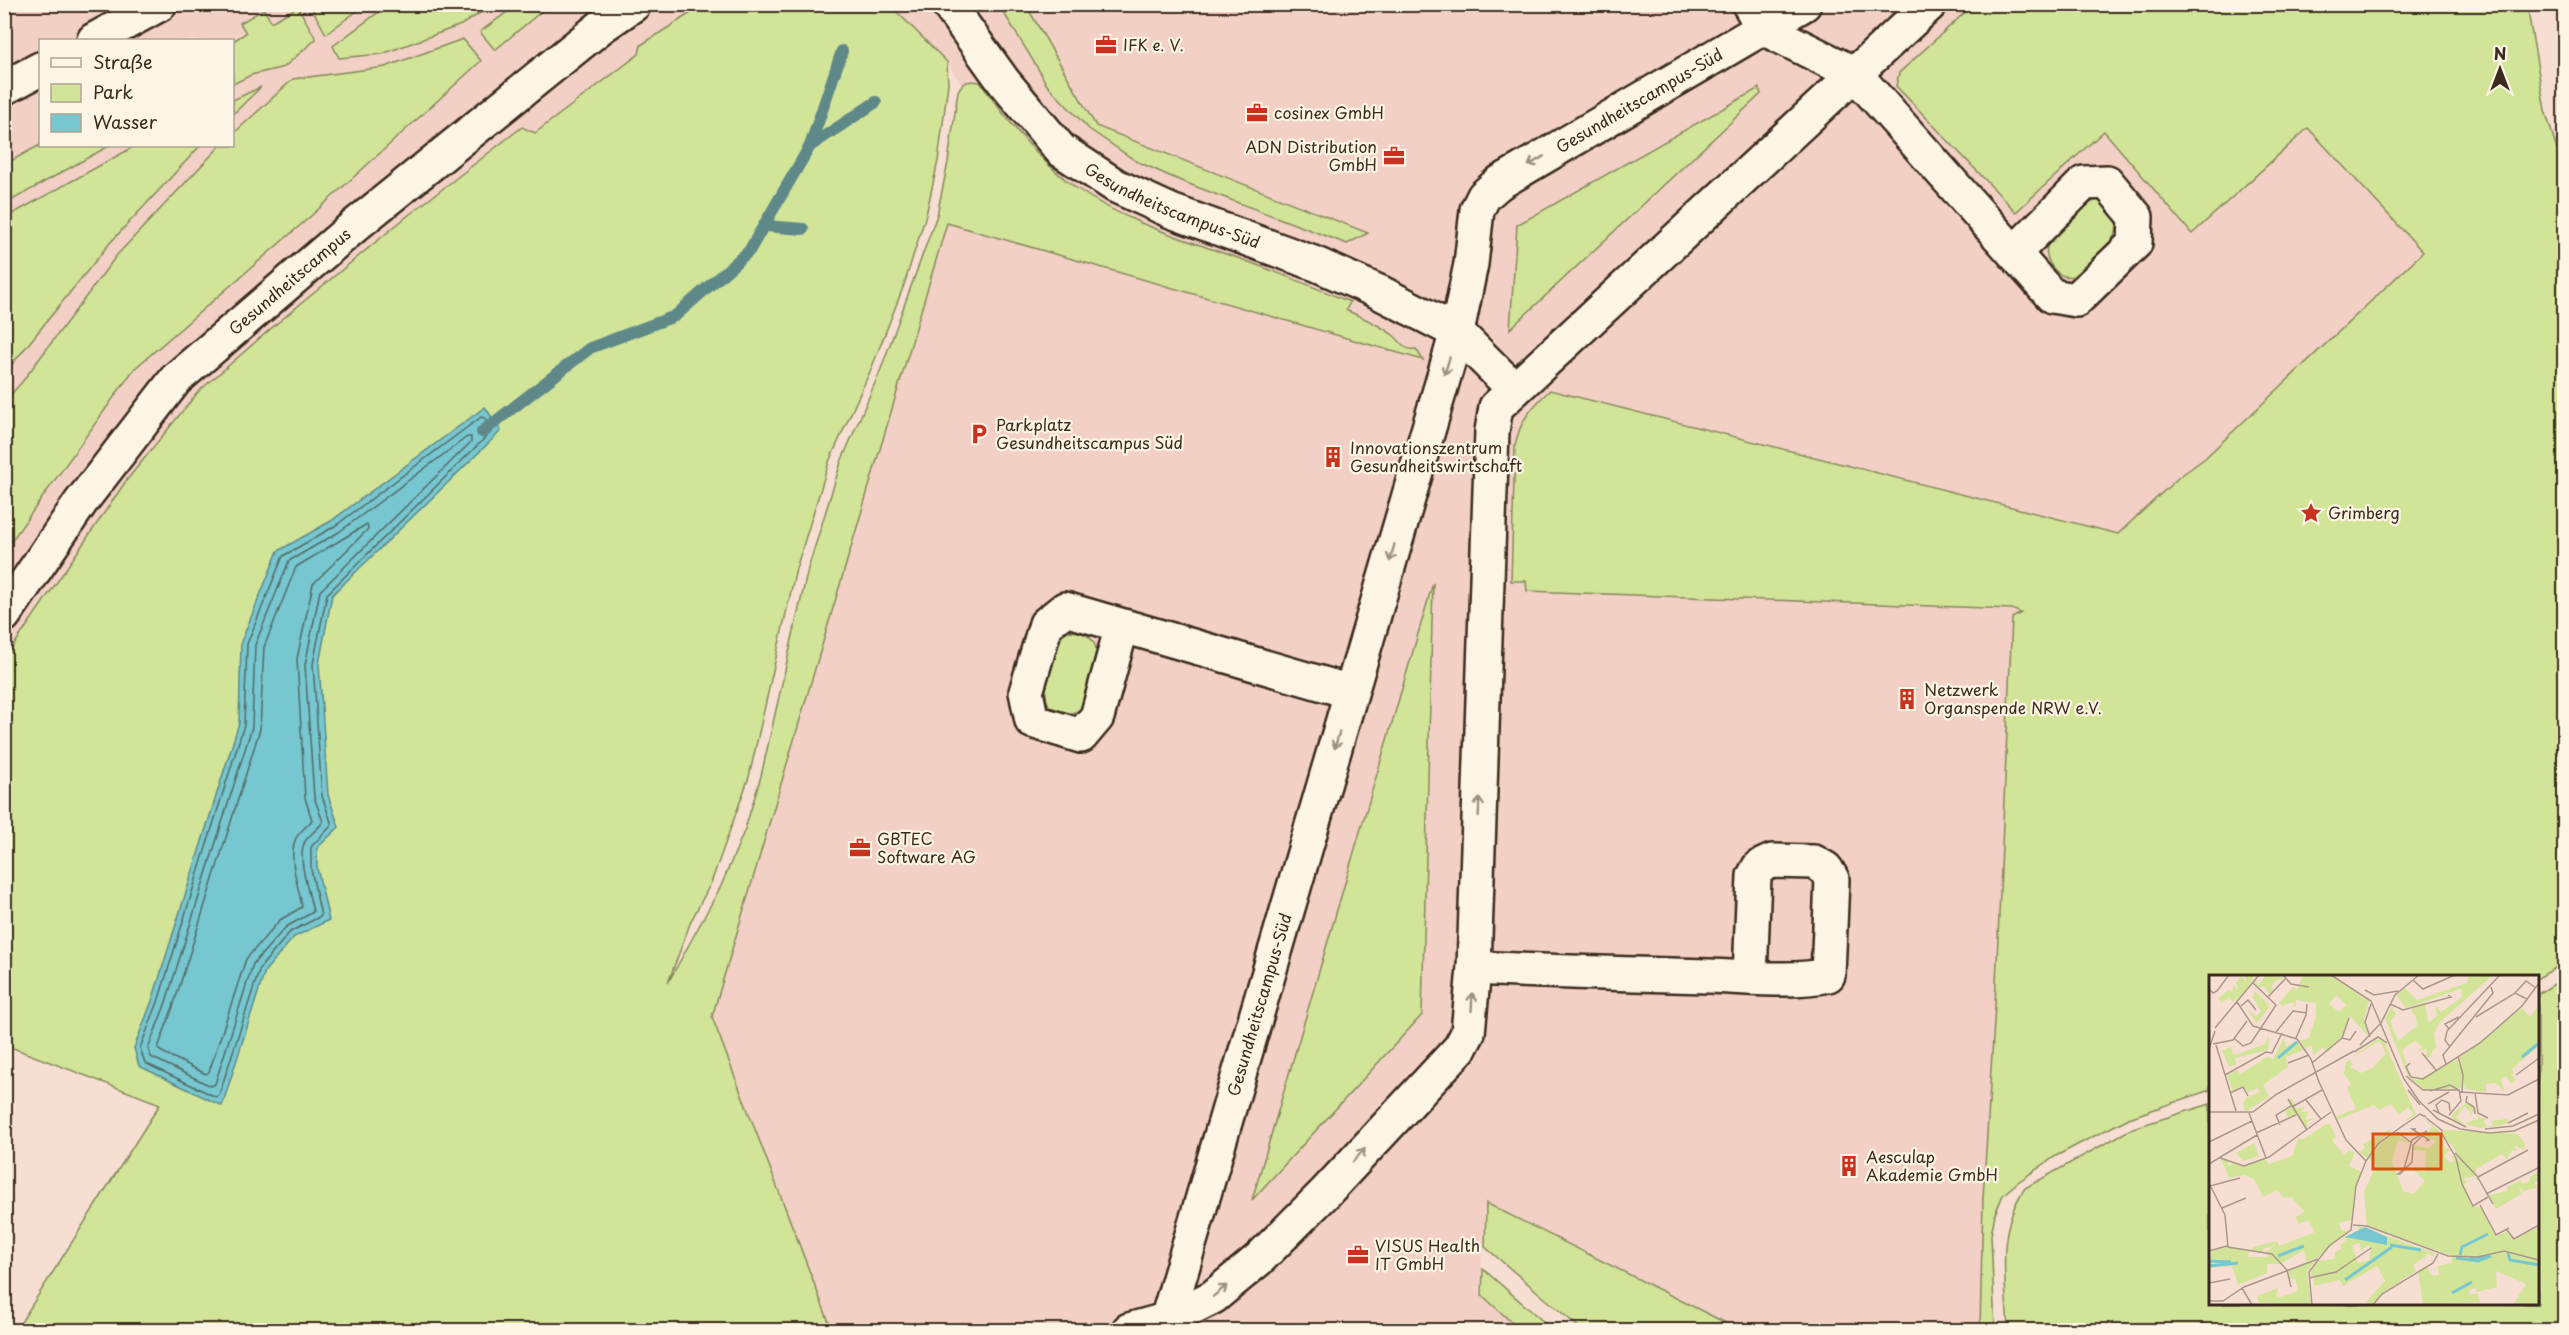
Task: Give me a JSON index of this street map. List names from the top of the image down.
{
  "streets": {
    "street": ["Gesundheitscampus-Süd", "Gesundheitscampus"]
  },
  "places": {
    "office": [
      "IFK e. V.",
      "cosinex GmbH",
      "ADN Distribution GmbH",
      "GBTEC Software AG",
      "VISUS Health IT GmbH"
    ],
    "parking": ["Parkplatz Gesundheitscampus Süd"],
    "building": ["Innovationszentrum Gesundheitswirtschaft", "Netzwerk Organspende NRW e.V.", "Aesculap Akademie GmbH"],
    "place": ["Grimberg"]
  },
  "legend": ["Straße", "Park", "Wasser"],
  "north": "top"
}
